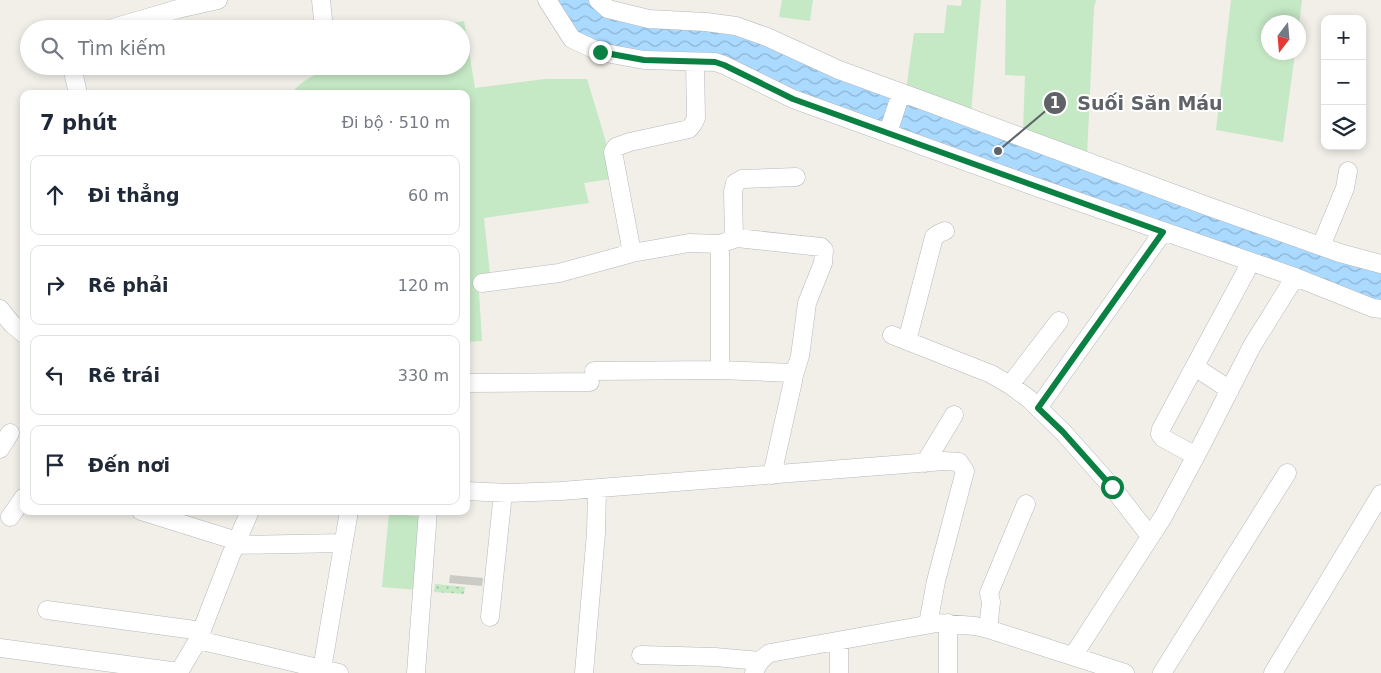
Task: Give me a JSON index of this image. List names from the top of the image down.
{
  "places": ["Suối Săn Máu"],
  "north": "bottom",
  "page": {
    "map_buttons": ["+", "−"],
    "search": "Tìm kiếm",
    "heading": ["7 phút", "Đi bộ · 510 m"],
    "list": [
      ["Đi thẳng", "60 m"],
      ["Rẽ phải", "120 m"],
      ["Rẽ trái", "330 m"],
      "Đến nơi"
    ]
  }
}
